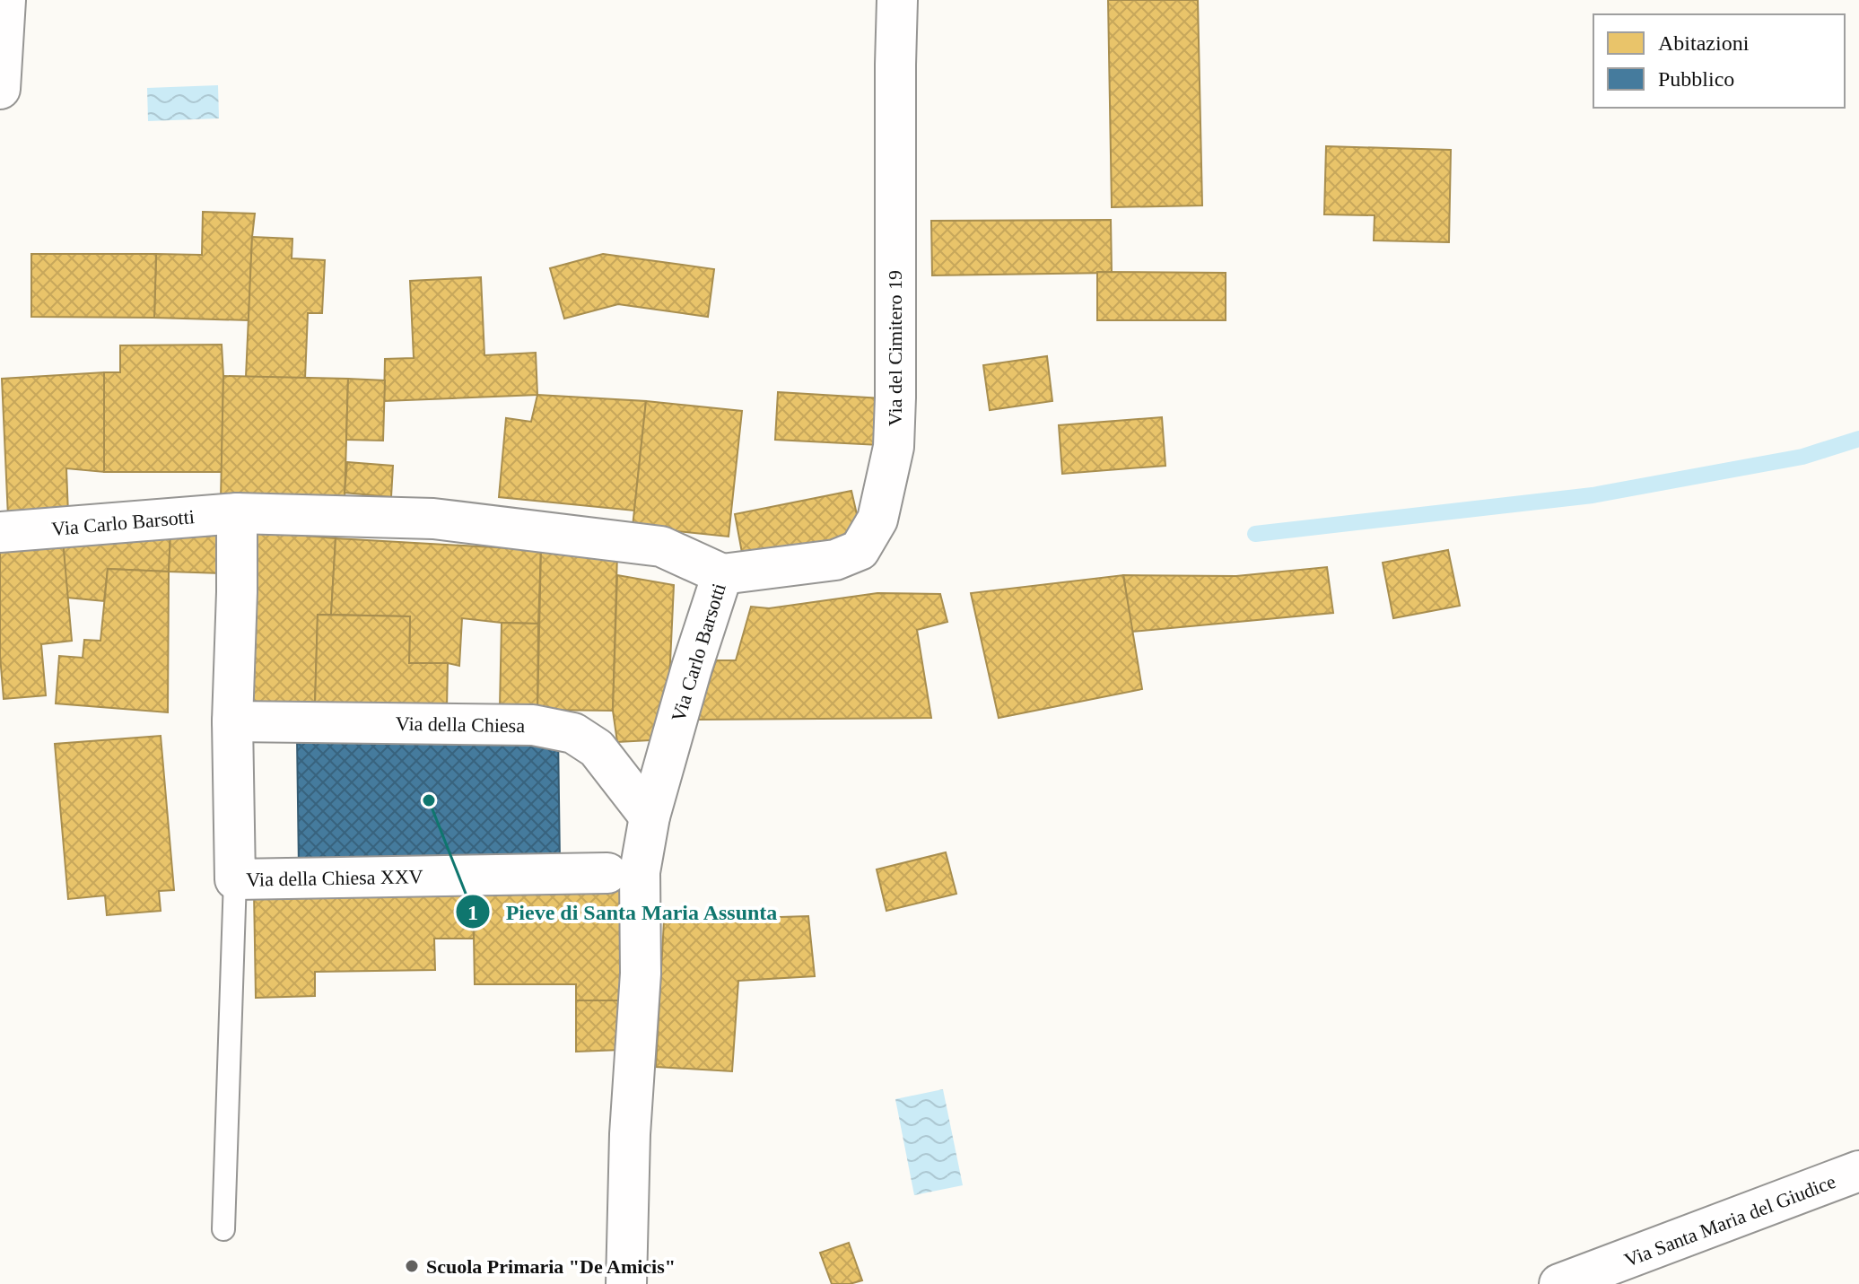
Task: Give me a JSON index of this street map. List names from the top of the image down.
{
  "streets": {
    "street": [
      "Via del Cimitero 19",
      "Via Carlo Barsotti",
      "Via della Chiesa",
      "Via della Chiesa XXV",
      "Via Santa Maria del Giudice"
    ]
  },
  "crossings": [
    ["Via del Cimitero 19", "Via Carlo Barsotti"],
    ["Via Carlo Barsotti", "Via della Chiesa"]
  ],
  "places": ["Pieve di Santa Maria Assunta", "Scuola Primaria \"De Amicis\""],
  "legend": ["Abitazioni", "Pubblico"]
}
